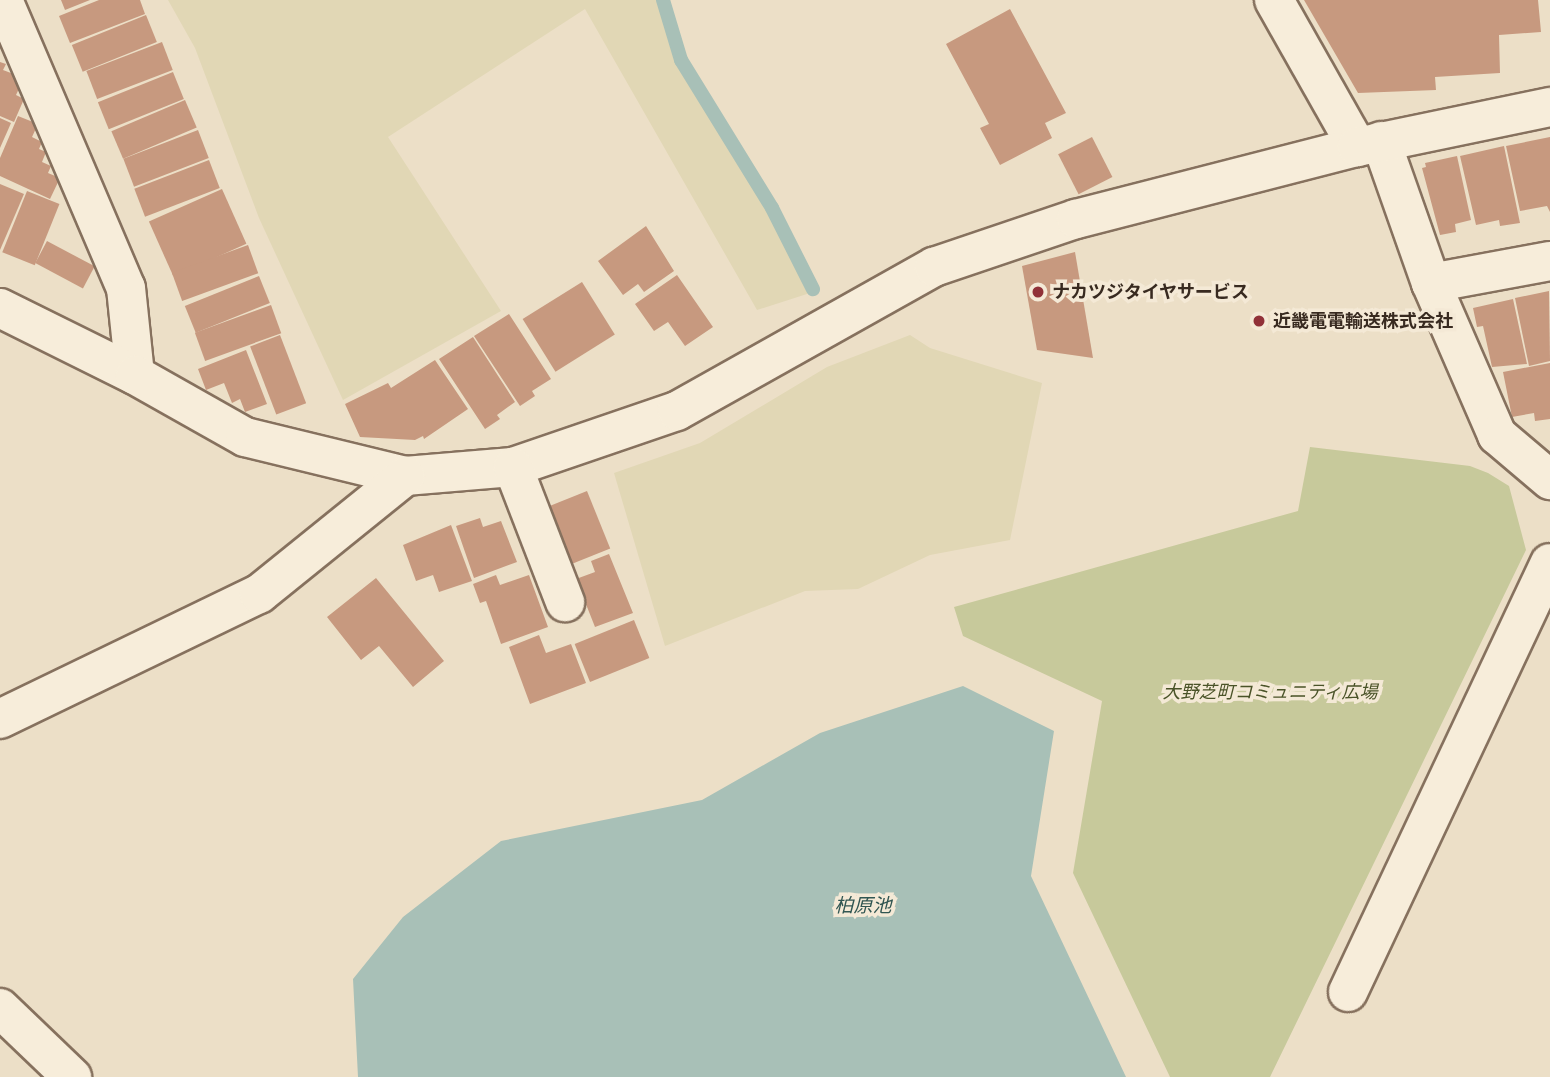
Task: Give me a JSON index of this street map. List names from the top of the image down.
{
  "water": ["柏原池"],
  "parks": ["大野芝町コミュニティ広場"],
  "places": ["ナカツジタイヤサービス", "近畿電電輸送株式会社"]
}
